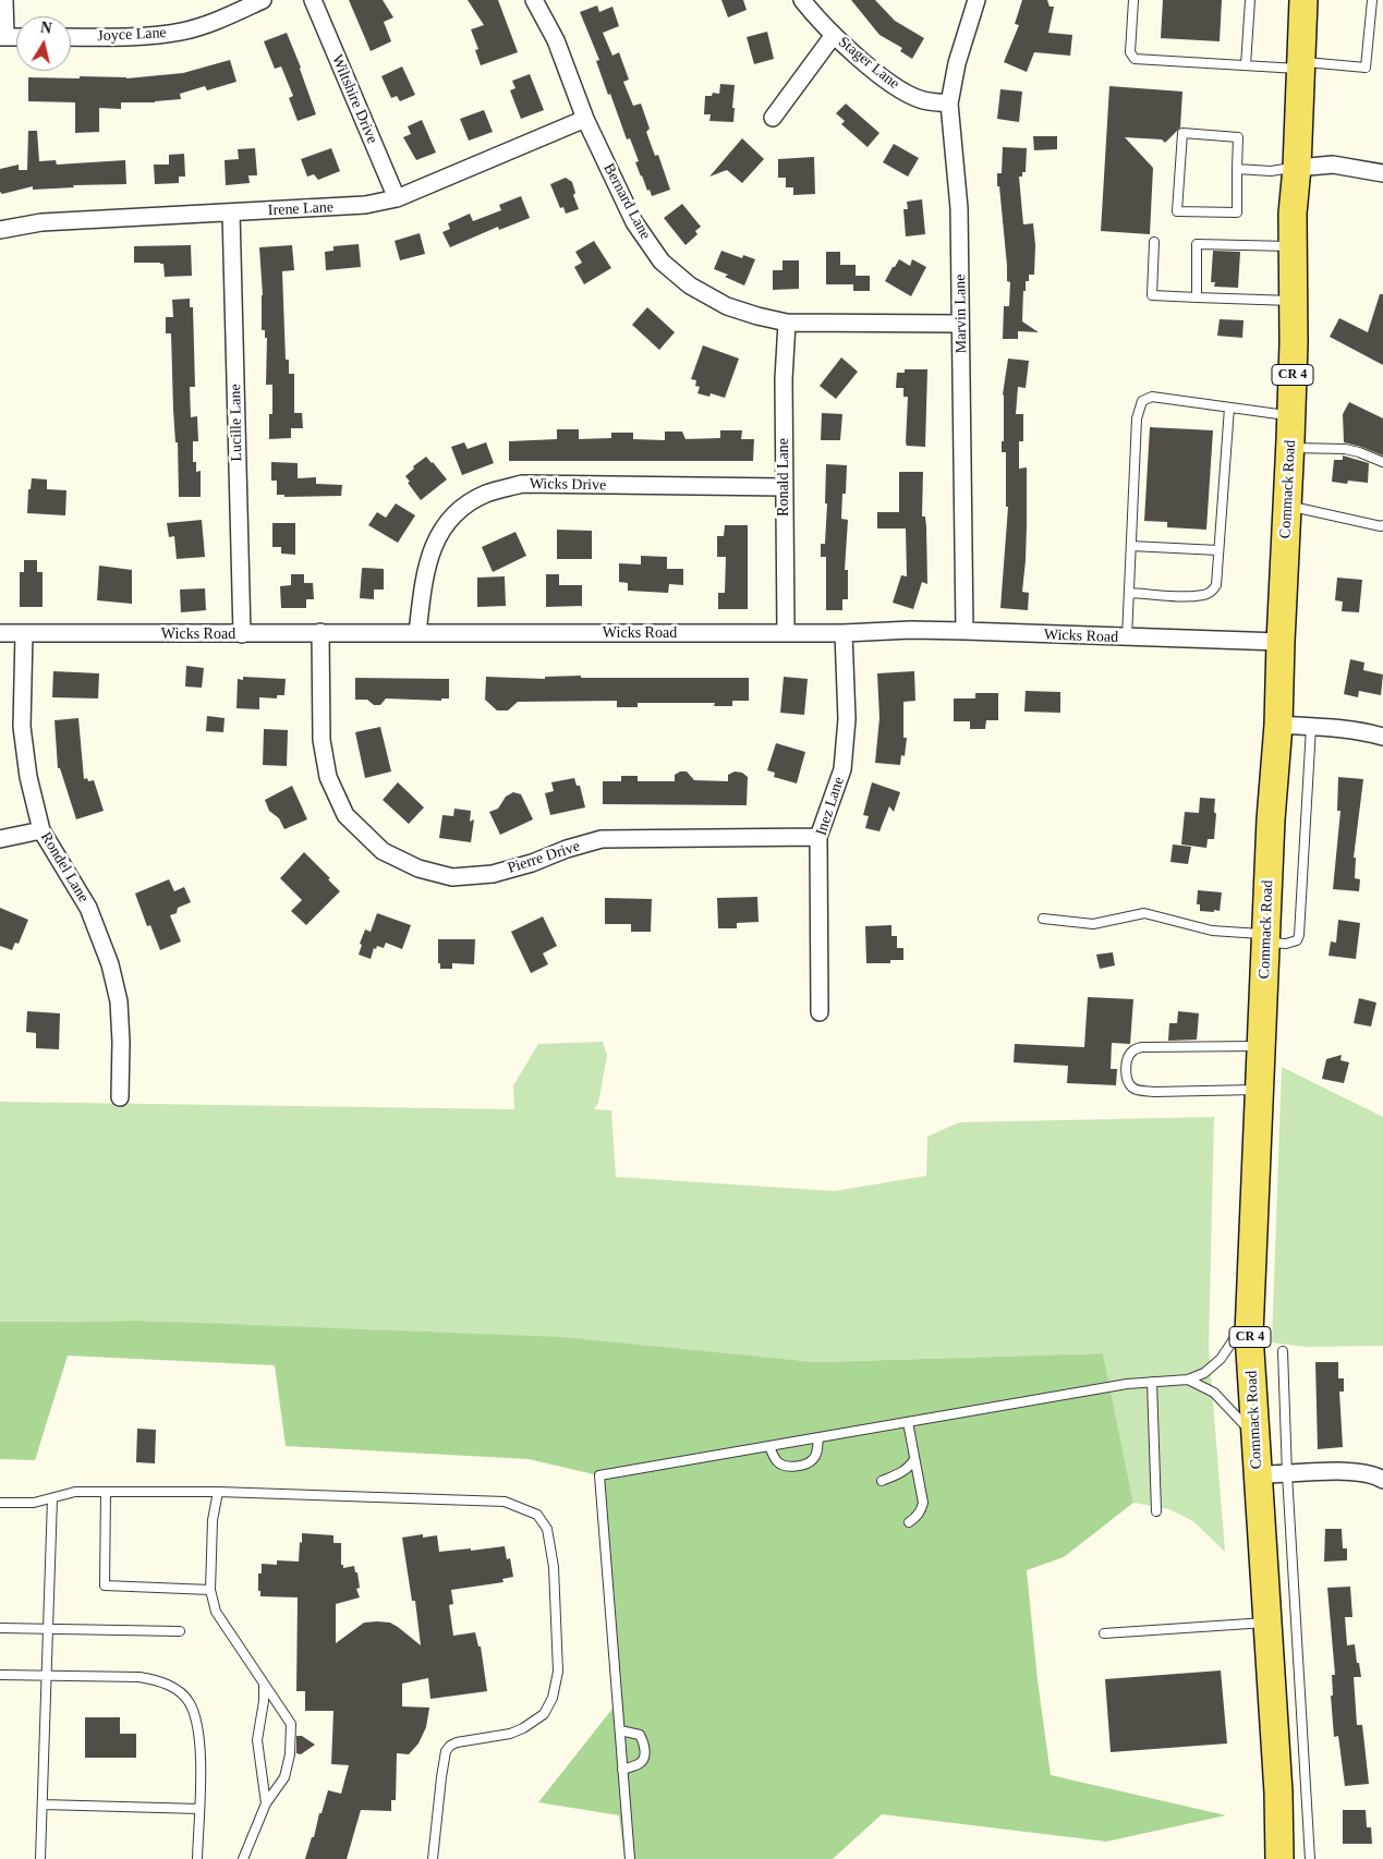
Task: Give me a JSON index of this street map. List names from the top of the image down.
{
  "streets": {
    "main road": ["CR 4", "Commack Road"],
    "street": [
      "Joyce Lane",
      "Stager Lane",
      "Wiltshire Drive",
      "Bernard Lane",
      "Irene Lane",
      "Marvin Lane",
      "Lucille Lane",
      "Ronald Lane",
      "Wicks Drive",
      "Wicks Road",
      "Inez Lane",
      "Pierre Drive",
      "Rondel Lane"
    ]
  },
  "crossings": [
    ["Stager Lane", "Marvin Lane"],
    ["Wiltshire Drive", "Irene Lane"],
    ["Bernard Lane", "Irene Lane"],
    ["Bernard Lane", "Marvin Lane"],
    ["Bernard Lane", "Ronald Lane"],
    ["Irene Lane", "Lucille Lane"],
    ["Marvin Lane", "Wicks Road"],
    ["Lucille Lane", "Wicks Road"],
    ["Ronald Lane", "Wicks Drive"],
    ["Ronald Lane", "Wicks Road"],
    ["Wicks Drive", "Wicks Road"],
    ["Commack Road", "Wicks Road"],
    ["Wicks Road", "Inez Lane"],
    ["Wicks Road", "Pierre Drive"],
    ["Wicks Road", "Rondel Lane"],
    ["Inez Lane", "Pierre Drive"]
  ],
  "north": "top"
}
